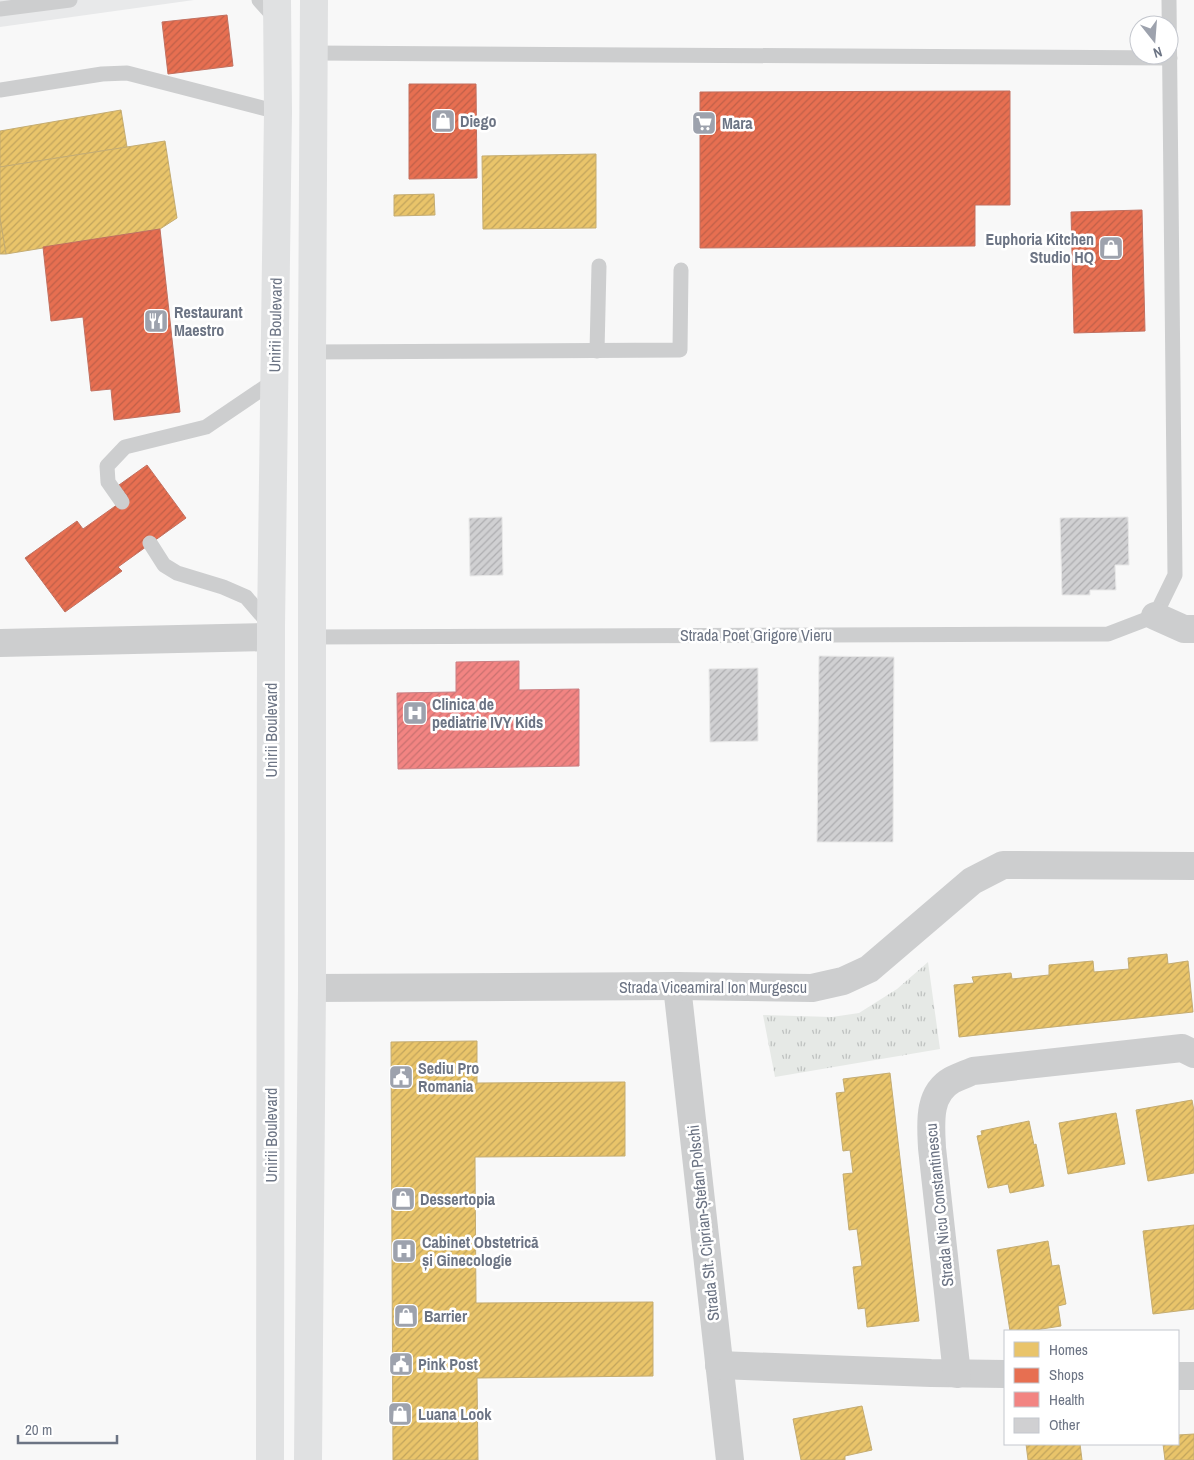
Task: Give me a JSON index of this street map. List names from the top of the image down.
{
  "streets": {
    "main road": ["Unirii Boulevard"],
    "street": ["Strada Viceamiral Ion Murgescu", "Strada Nicu Constantinescu", "Strada Slt. Ciprian-Ștefan Polschi"],
    "lane": ["Strada Poet Grigore Vieru"]
  },
  "crossings": [
    ["Strada Viceamiral Ion Murgescu", "Strada Slt. Ciprian-Ștefan Polschi"]
  ],
  "places": {
    "shop": [
      "Diego",
      "Euphoria Kitchen Studio HQ",
      "Dessertopia",
      "Barrier",
      "Luana Look"
    ],
    "supermarket": ["Mara"],
    "restaurant": ["Restaurant Maestro"],
    "hospital": ["Clinica de pediatrie IVY Kids", "Cabinet Obstetrică și Ginecologie"],
    "public building": ["Sediu Pro Romania", "Pink Post"]
  },
  "legend": [
    "Homes",
    "Shops",
    "Health",
    "Other"
  ],
  "scale_bar": "20 m",
  "north": "bottom"
}
